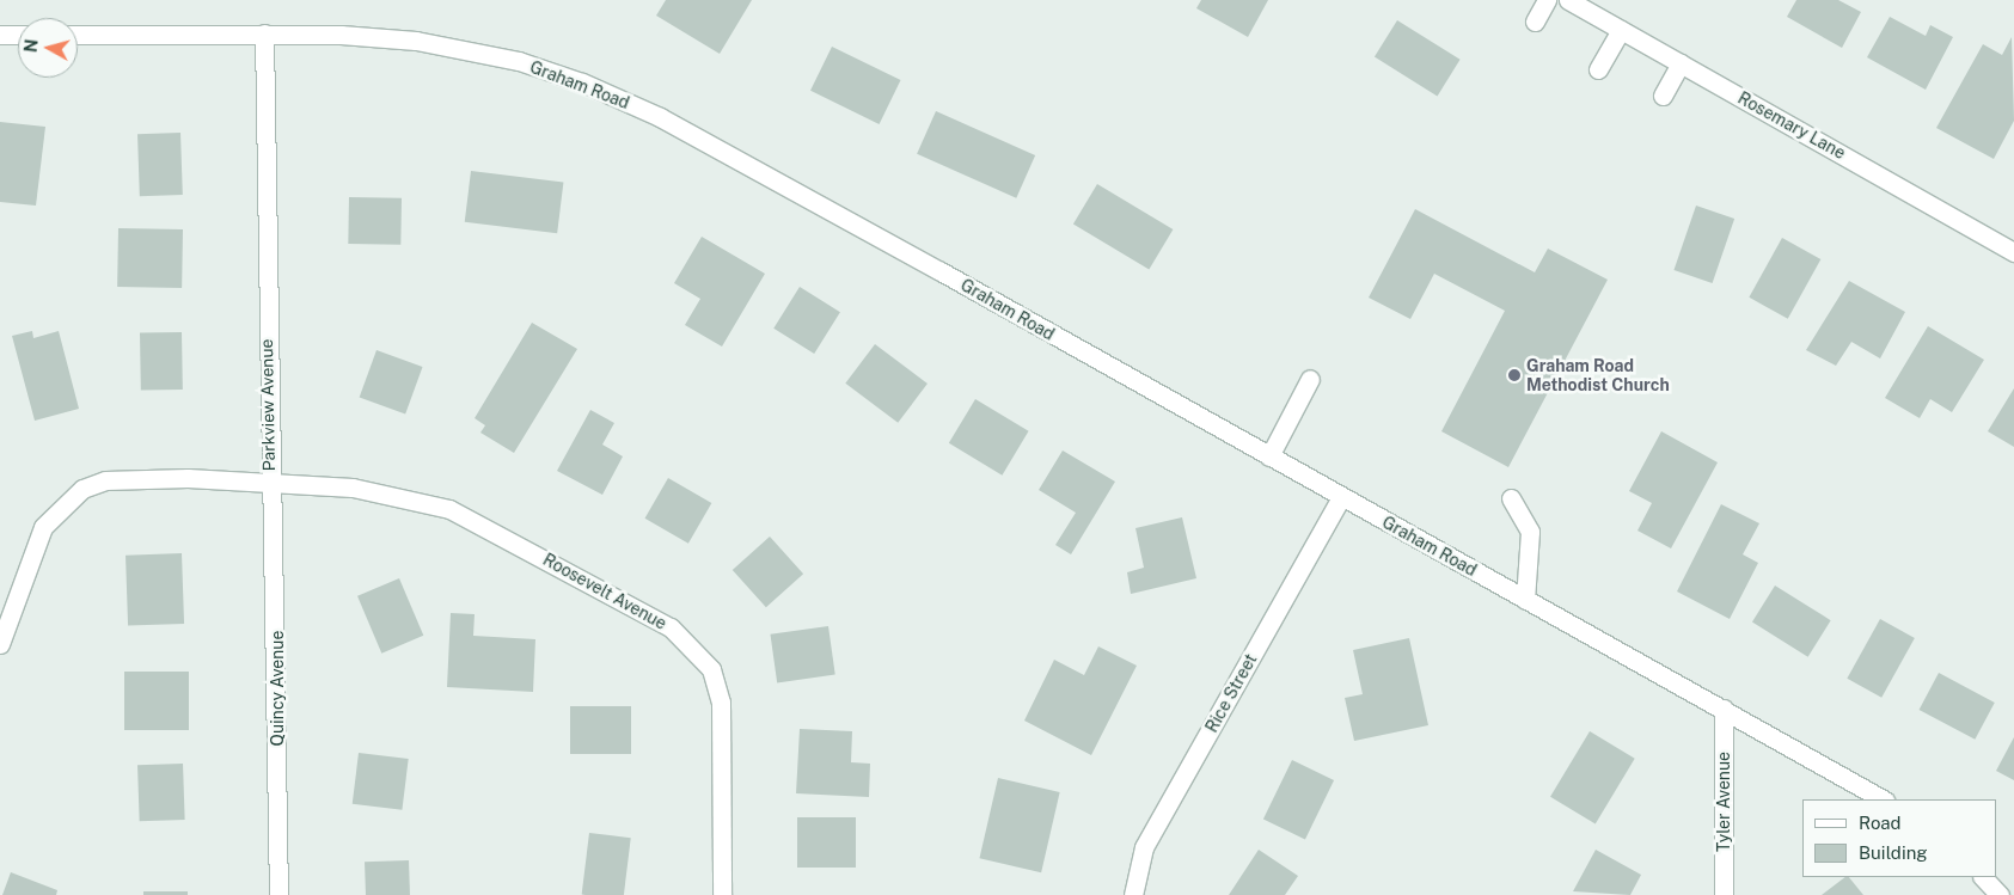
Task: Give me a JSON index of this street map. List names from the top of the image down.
{
  "streets": {
    "street": [
      "Graham Road",
      "Rosemary Lane",
      "Parkview Avenue",
      "Roosevelt Avenue",
      "Quincy Avenue",
      "Rice Street",
      "Tyler Avenue"
    ]
  },
  "crossings": [
    ["Graham Road", "Parkview Avenue"],
    ["Graham Road", "Rice Street"],
    ["Graham Road", "Tyler Avenue"],
    ["Parkview Avenue", "Roosevelt Avenue"],
    ["Parkview Avenue", "Quincy Avenue"],
    ["Roosevelt Avenue", "Quincy Avenue"]
  ],
  "places": ["Graham Road Methodist Church"],
  "legend": ["Road", "Building"],
  "north": "left"
}
